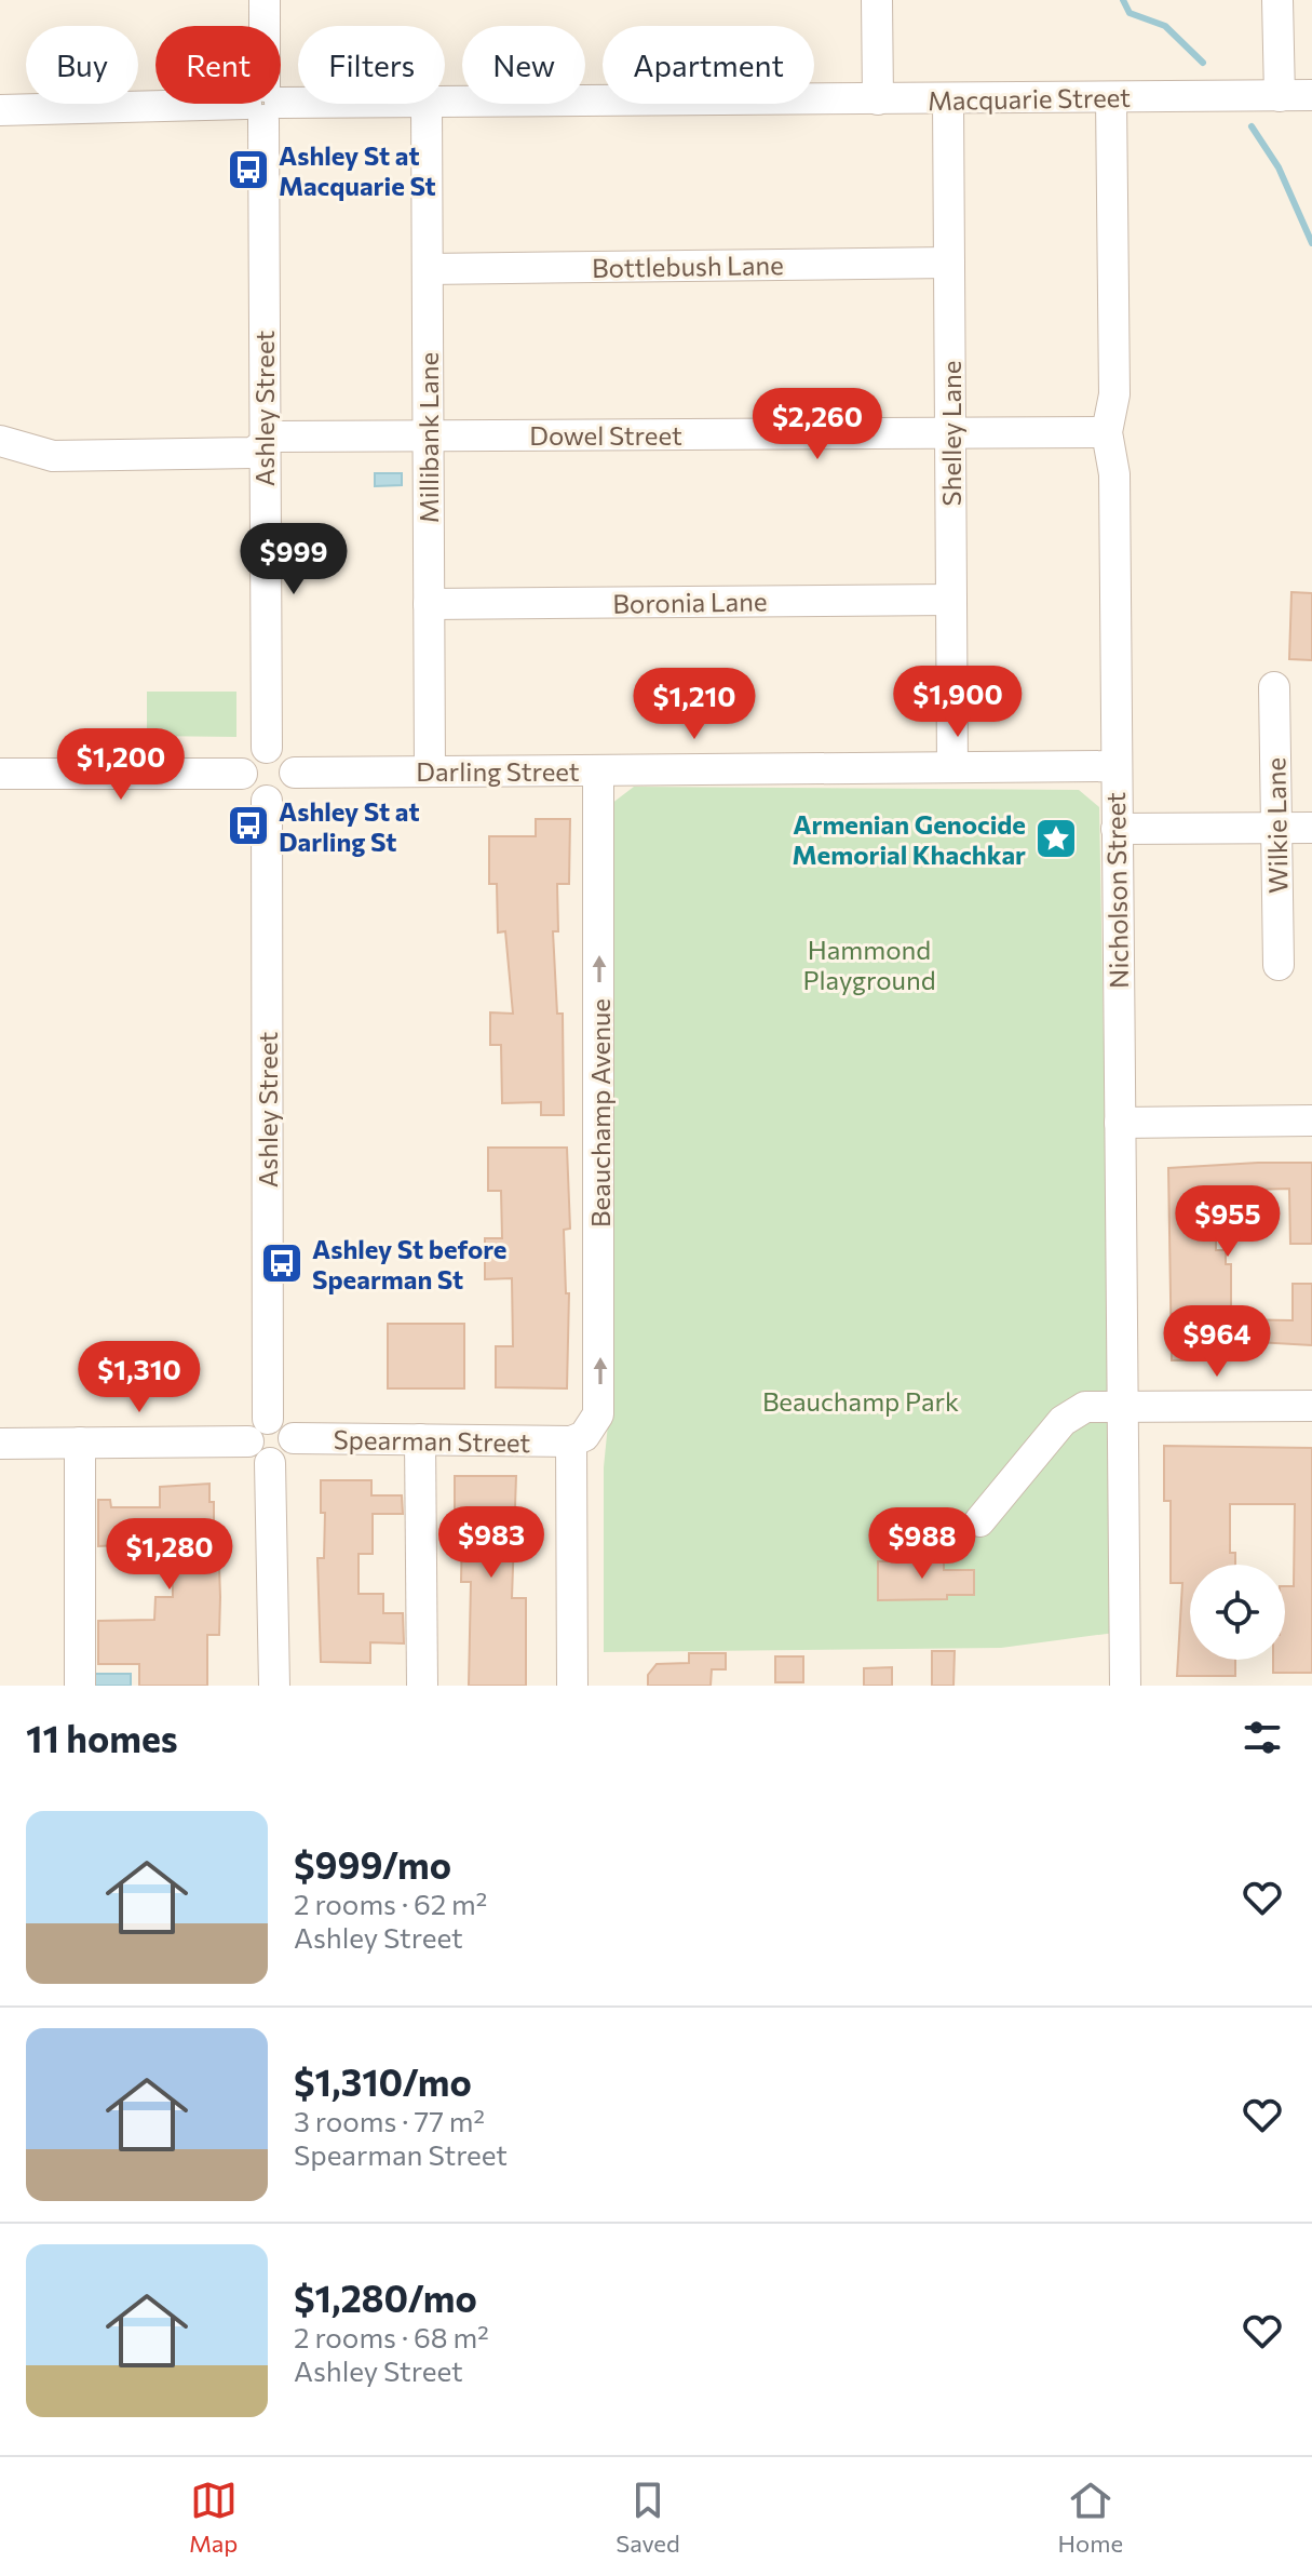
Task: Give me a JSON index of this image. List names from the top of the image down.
{
  "streets": {
    "street": [
      "Macquarie Street",
      "Bottlebush Lane",
      "Ashley Street",
      "Shelley Lane",
      "Dowel Street",
      "Millibank Lane",
      "Boronia Lane",
      "Darling Street",
      "Wilkie Lane",
      "Nicholson Street",
      "Beauchamp Avenue",
      "Spearman Street"
    ]
  },
  "crossings": [
    ["Macquarie Street", "Shelley Lane"],
    ["Macquarie Street", "Nicholson Street"],
    ["Bottlebush Lane", "Shelley Lane"],
    ["Bottlebush Lane", "Millibank Lane"],
    ["Ashley Street", "Dowel Street"],
    ["Ashley Street", "Darling Street"],
    ["Ashley Street", "Spearman Street"],
    ["Shelley Lane", "Dowel Street"],
    ["Shelley Lane", "Boronia Lane"],
    ["Shelley Lane", "Darling Street"],
    ["Dowel Street", "Millibank Lane"],
    ["Dowel Street", "Nicholson Street"],
    ["Millibank Lane", "Boronia Lane"],
    ["Millibank Lane", "Darling Street"],
    ["Darling Street", "Nicholson Street"],
    ["Darling Street", "Beauchamp Avenue"],
    ["Beauchamp Avenue", "Spearman Street"]
  ],
  "one_way": ["Beauchamp Avenue"],
  "parks": ["Hammond Playground", "Beauchamp Park"],
  "places": {
    "bus stop": ["Ashley St at Macquarie St", "Ashley St at Darling St", "Ashley St before Spearman St"],
    "place": ["Armenian Genocide Memorial Khachkar"]
  },
  "page": {
    "chip": [
      "Buy",
      "Rent",
      "Filters",
      "New",
      "Apartment"
    ],
    "price": [
      "$2,260",
      "$999",
      "$1,900",
      "$1,210",
      "$1,200",
      "$955",
      "$964",
      "$1,310",
      "$983",
      "$988",
      "$1,280"
    ],
    "heading": "11 homes",
    "list": [
      {
        "name": "$999/mo",
        "note": "2 rooms · 62 m² · Ashley Street"
      },
      {
        "name": "$1,310/mo",
        "note": "3 rooms · 77 m² · Spearman Street"
      },
      {
        "name": "$1,280/mo",
        "note": "2 rooms · 68 m² · Ashley Street"
      }
    ],
    "tabs": ["Map", "Saved", "Home"]
  }
}
